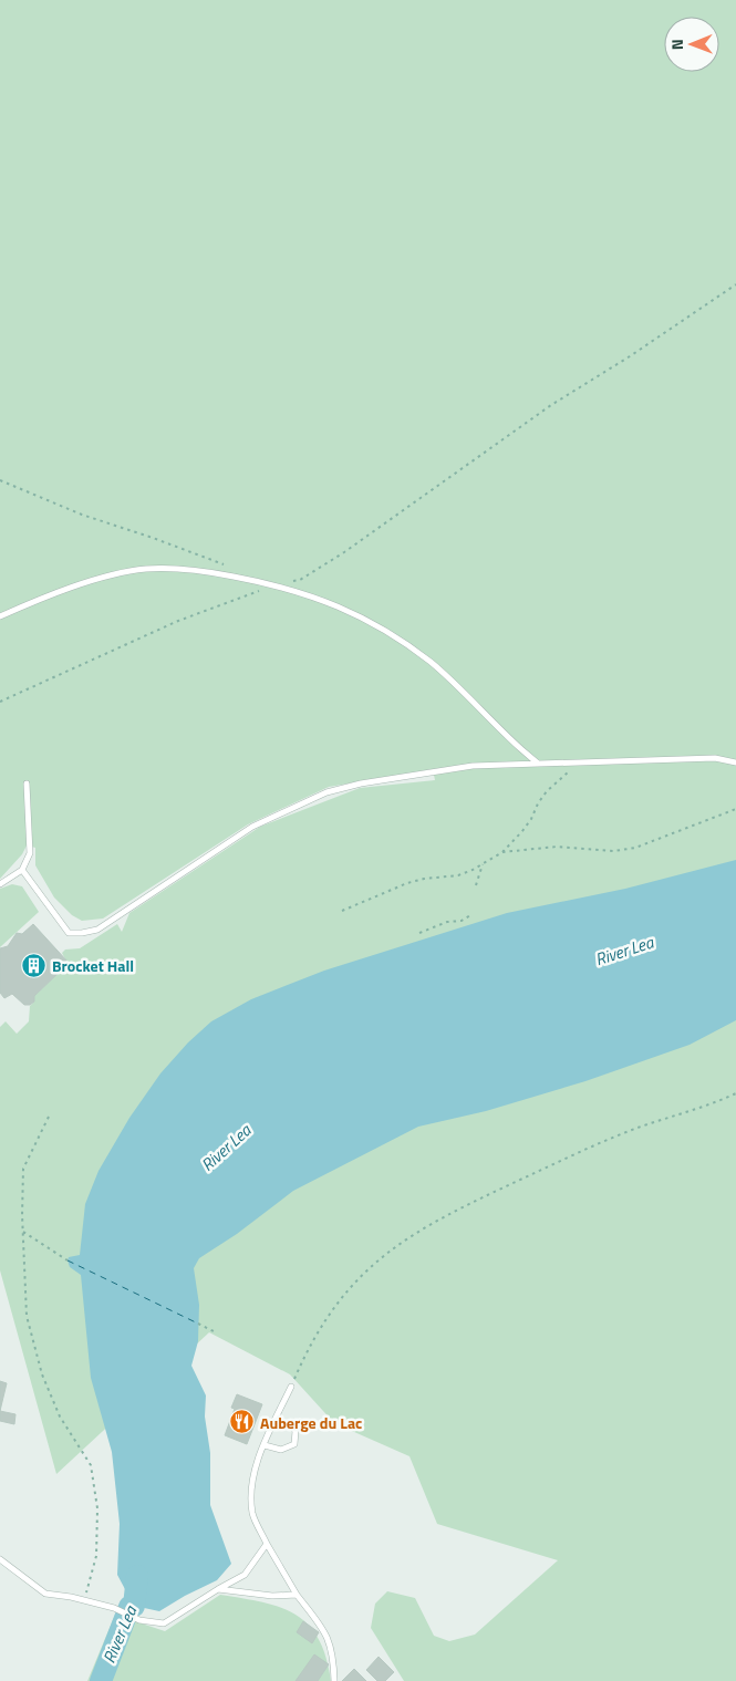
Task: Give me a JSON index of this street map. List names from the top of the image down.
{
  "water": ["River Lea"],
  "places": {
    "building": ["Brocket Hall"],
    "restaurant": ["Auberge du Lac"]
  },
  "north": "left"
}
